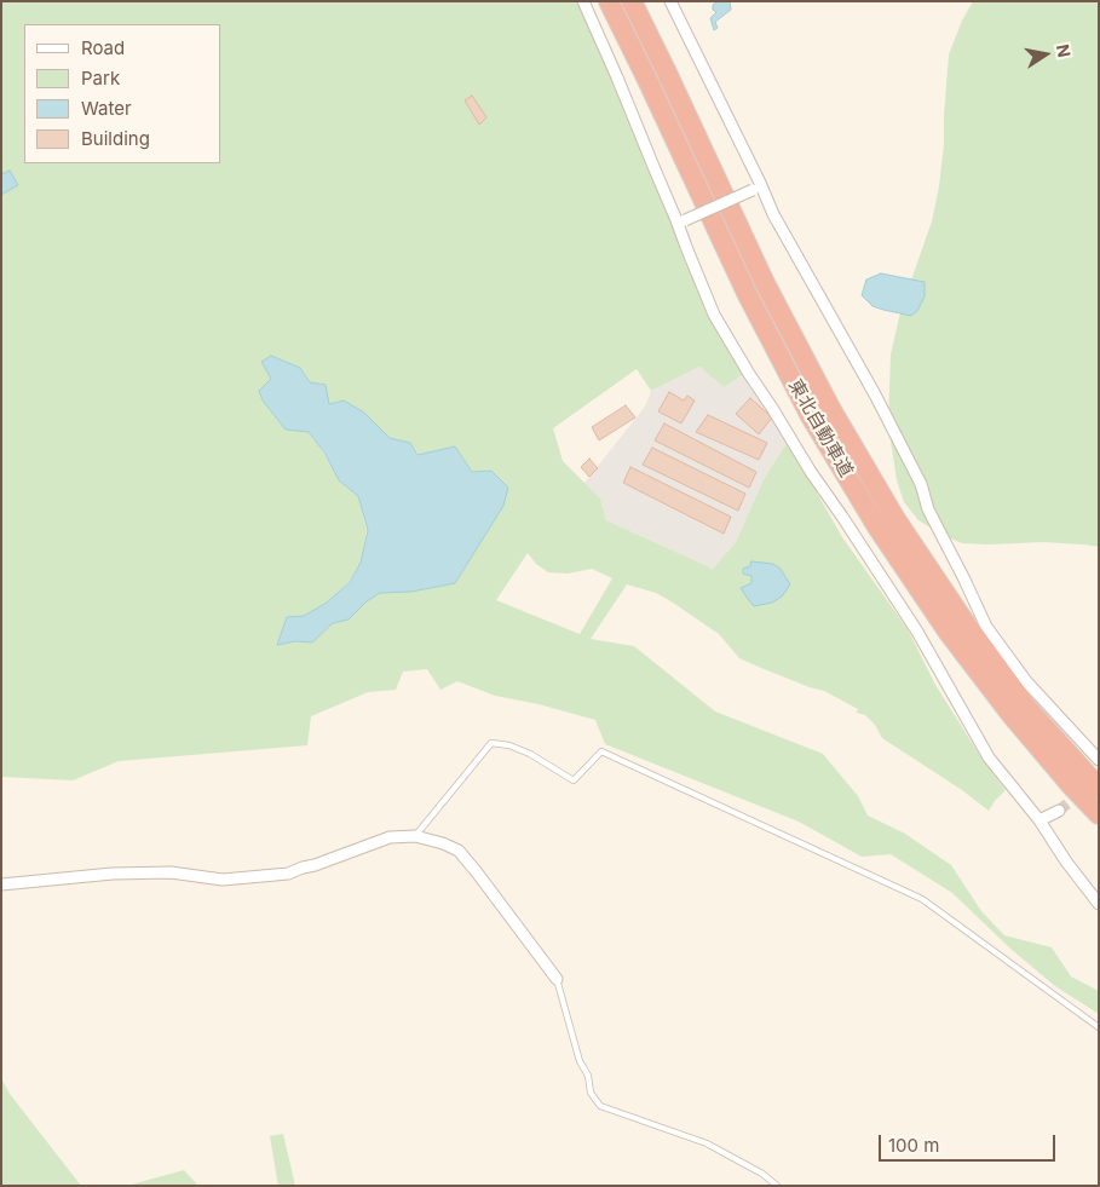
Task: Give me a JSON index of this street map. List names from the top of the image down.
{
  "streets": {
    "highway": ["東北自動車道"]
  },
  "legend": [
    "Road",
    "Park",
    "Water",
    "Building"
  ],
  "scale_bar": "100 m",
  "north": "right"
}
